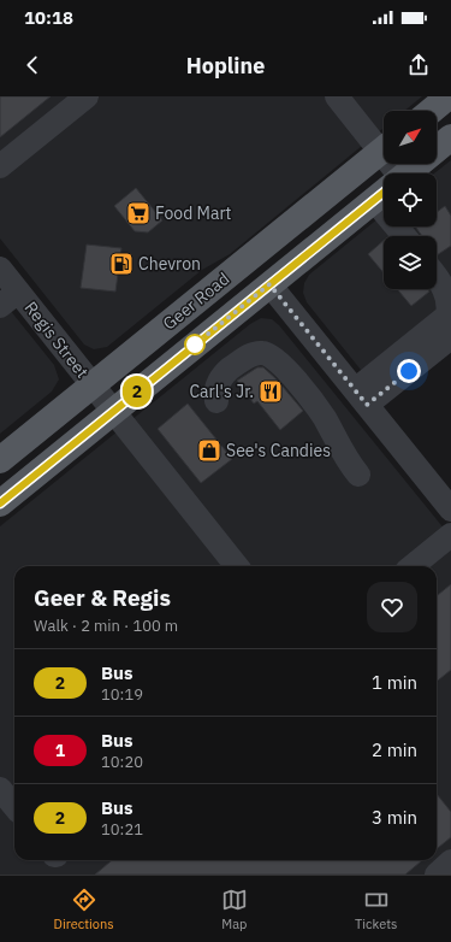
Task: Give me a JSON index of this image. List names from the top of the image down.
{
  "streets": {
    "main road": ["Geer Road"],
    "street": ["Regis Street"]
  },
  "crossings": [
    ["Geer Road", "Regis Street"]
  ],
  "places": {
    "supermarket": ["Food Mart"],
    "fuel station": ["Chevron"],
    "restaurant": ["Carl's Jr."],
    "shop": ["See's Candies"]
  },
  "lines": ["bus line 2"],
  "north": "top right",
  "page": {
    "status": "10:18",
    "header": "Hopline",
    "on_map": "2",
    "heading": ["Geer & Regis", "Walk · 2 min · 100 m"],
    "list": [
      {
        "mark": "2",
        "name": "Bus",
        "note": "10:19",
        "value": "1 min"
      },
      {
        "mark": "1",
        "name": "Bus",
        "note": "10:20",
        "value": "2 min"
      },
      {
        "mark": "2",
        "name": "Bus",
        "note": "10:21",
        "value": "3 min"
      }
    ],
    "tabs": ["Directions", "Map", "Tickets"]
  }
}
